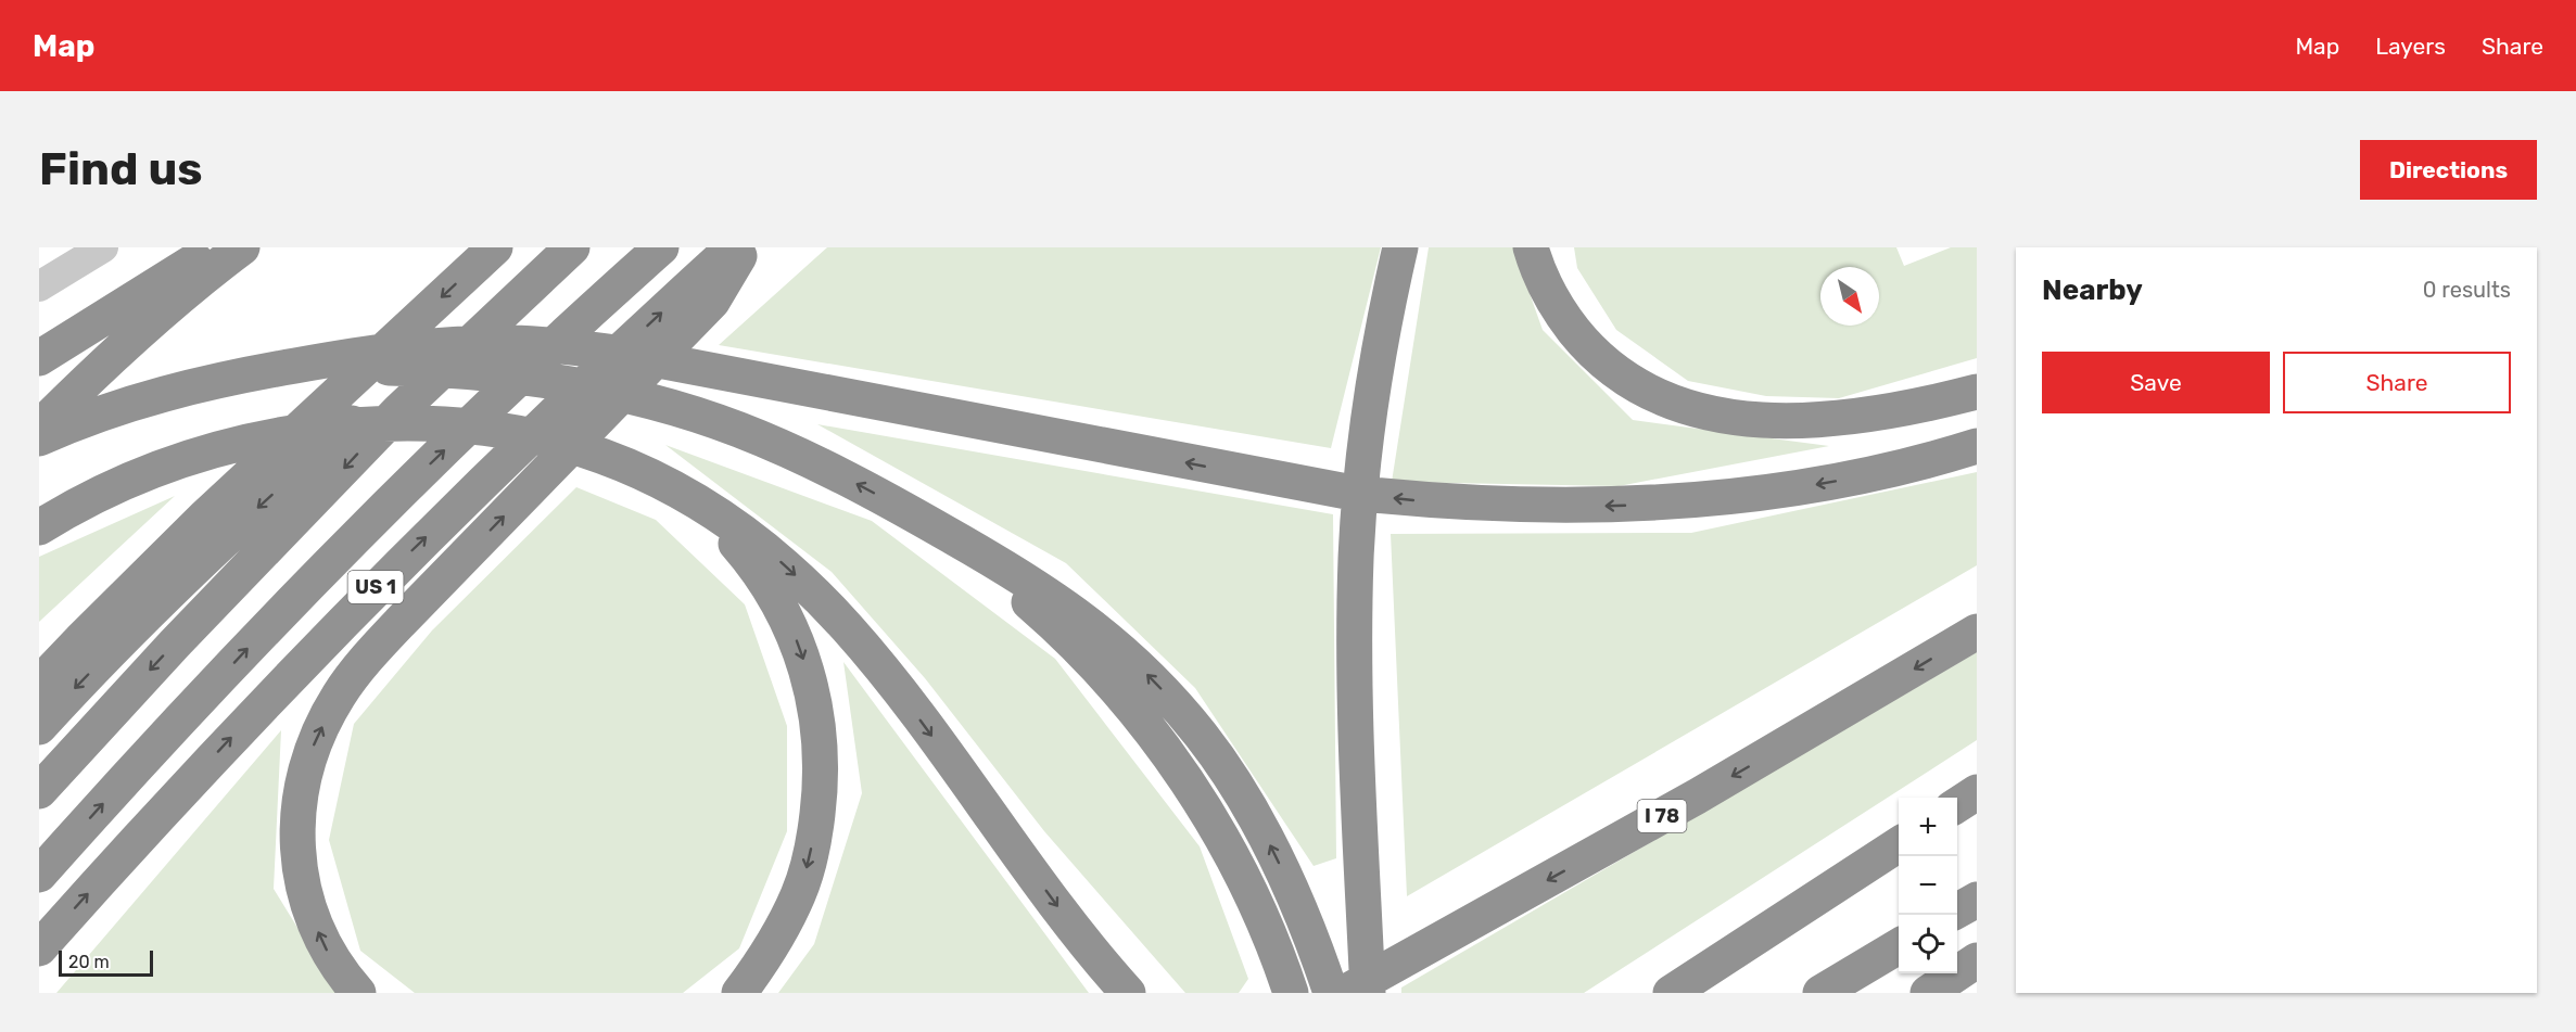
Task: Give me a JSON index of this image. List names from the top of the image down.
{
  "streets": {
    "highway": ["US 1", "I 78"]
  },
  "scale_bar": "20 m",
  "north": "bottom right",
  "page": {
    "header": "Map",
    "nav": ["Map", "Layers", "Share"],
    "buttons": [
      "Directions",
      ["Save", "Share"]
    ],
    "title": "Find us",
    "heading": ["Nearby", "0 results"],
    "map_buttons": ["+", "−"],
    "scale": "20 m"
  }
}
